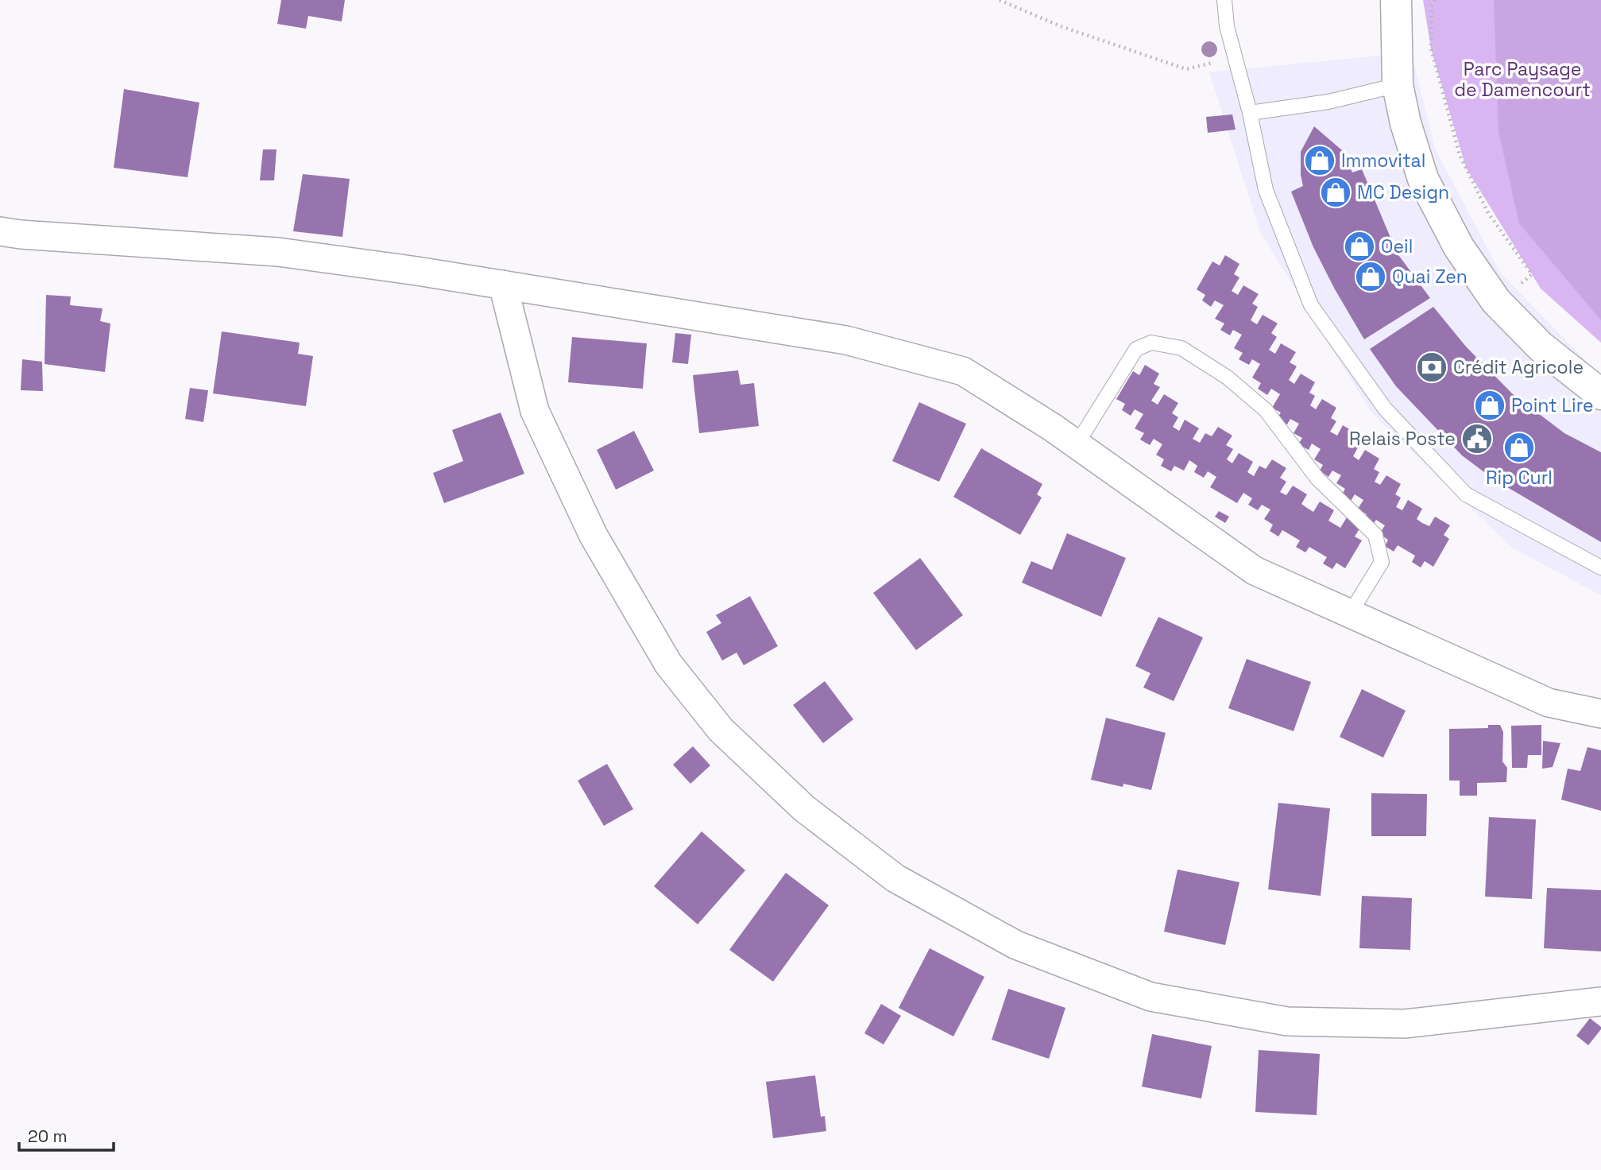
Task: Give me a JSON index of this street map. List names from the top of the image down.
{
  "parks": ["Parc Paysage de Damencourt"],
  "places": {
    "shop": [
      "Immovital",
      "MC Design",
      "Oeil",
      "Quai Zen",
      "Point Lire",
      "Rip Curl"
    ],
    "bank": ["Crédit Agricole"],
    "public building": ["Relais Poste"]
  },
  "scale_bar": "20 m"
}
